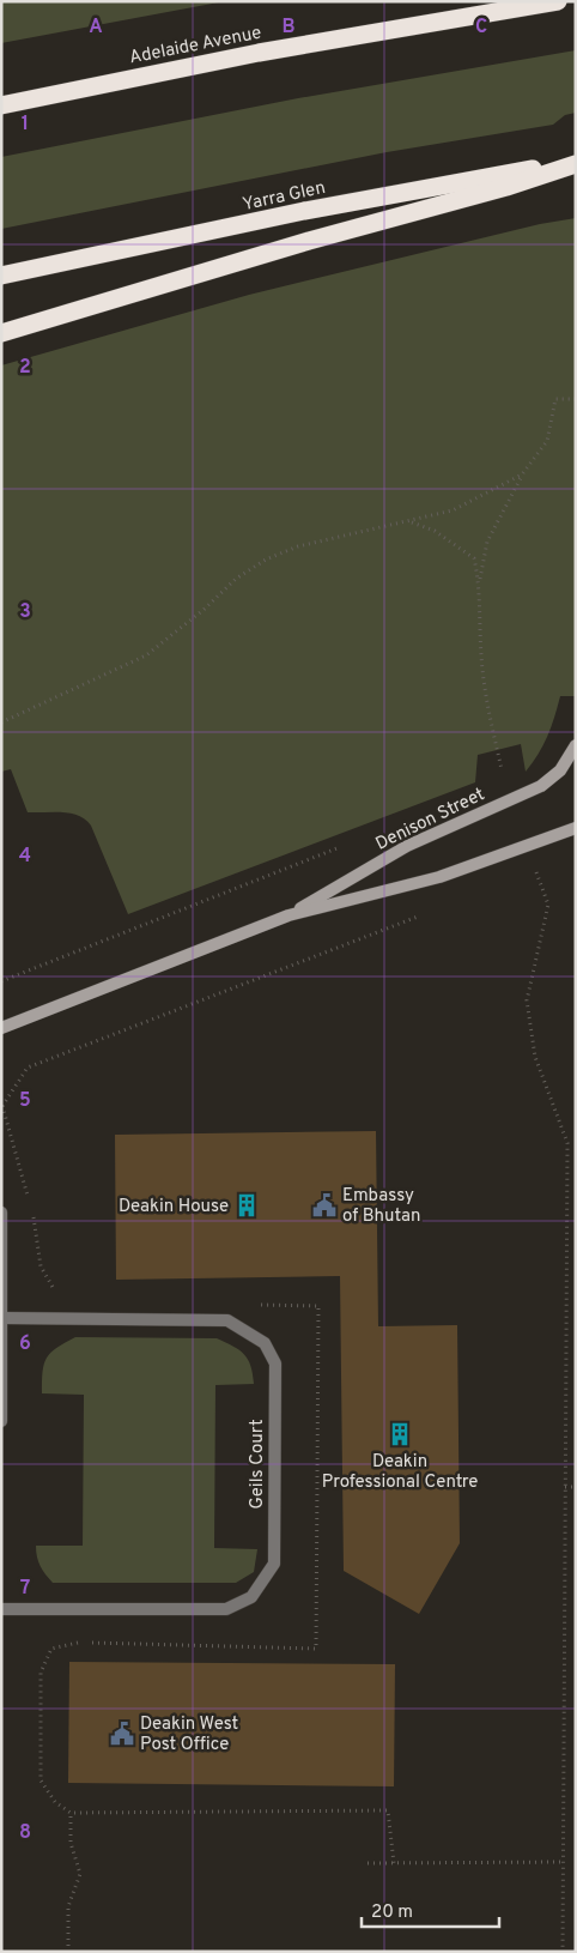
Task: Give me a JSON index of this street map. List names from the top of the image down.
{
  "streets": {
    "highway": ["Adelaide Avenue", "Yarra Glen"],
    "street": ["Denison Street", "Geils Court"]
  },
  "places": {
    "building": ["Deakin House", "Deakin Professional Centre"],
    "public building": ["Embassy of Bhutan", "Deakin West Post Office"]
  },
  "scale_bar": "20 m",
  "grid": {
    "columns": ["A", "B", "C"],
    "rows": [
      "1",
      "2",
      "3",
      "4",
      "5",
      "6",
      "7",
      "8"
    ]
  }
}
